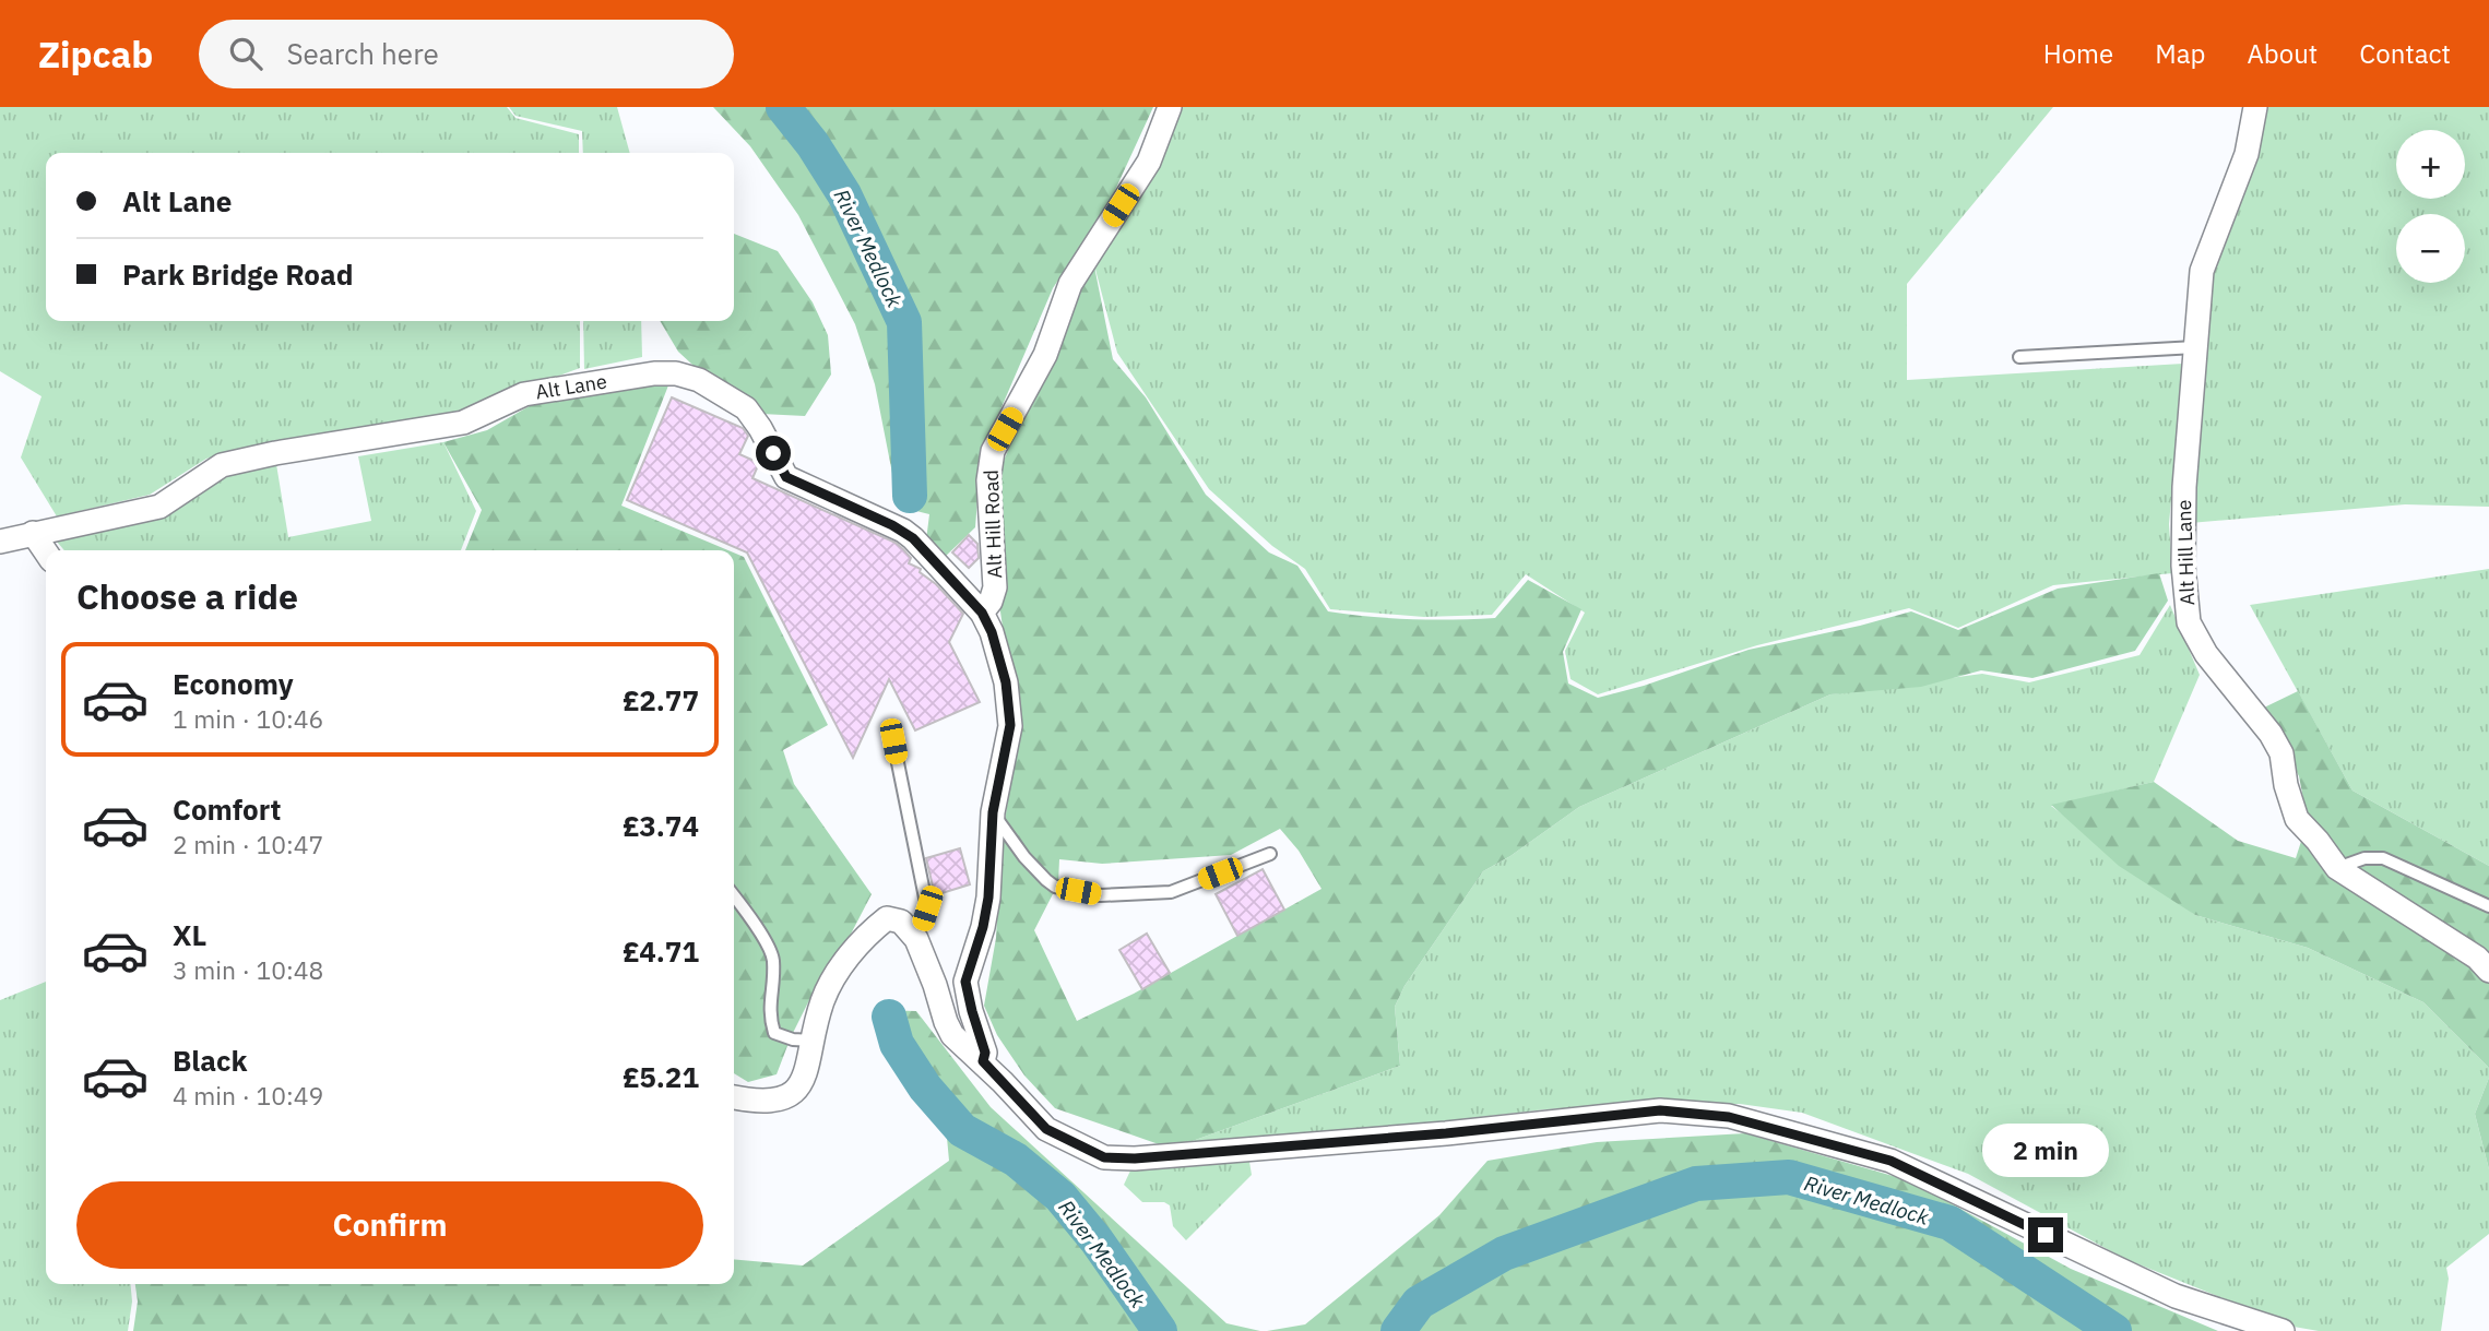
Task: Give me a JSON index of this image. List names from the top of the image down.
{
  "streets": {
    "street": ["Alt Lane", "Alt Hill Road", "Alt Hill Lane"]
  },
  "crossings": [
    ["Alt Lane", "Alt Hill Road"]
  ],
  "water": ["River Medlock"],
  "page": {
    "header": "Zipcab",
    "search": "Search here",
    "nav": [
      "Home",
      "Map",
      "About",
      "Contact"
    ],
    "map_buttons": ["+", "−"],
    "banner": ["Alt Lane", "Park Bridge Road"],
    "heading": "Choose a ride",
    "list": [
      {
        "name": "Economy",
        "note": "1 min · 10:46",
        "value": "£2.77"
      },
      {
        "name": "Comfort",
        "note": "2 min · 10:47",
        "value": "£3.74"
      },
      {
        "name": "XL",
        "note": "3 min · 10:48",
        "value": "£4.71"
      },
      {
        "name": "Black",
        "note": "4 min · 10:49",
        "value": "£5.21"
      }
    ],
    "bubble": "2 min",
    "buttons": "Confirm"
  }
}
